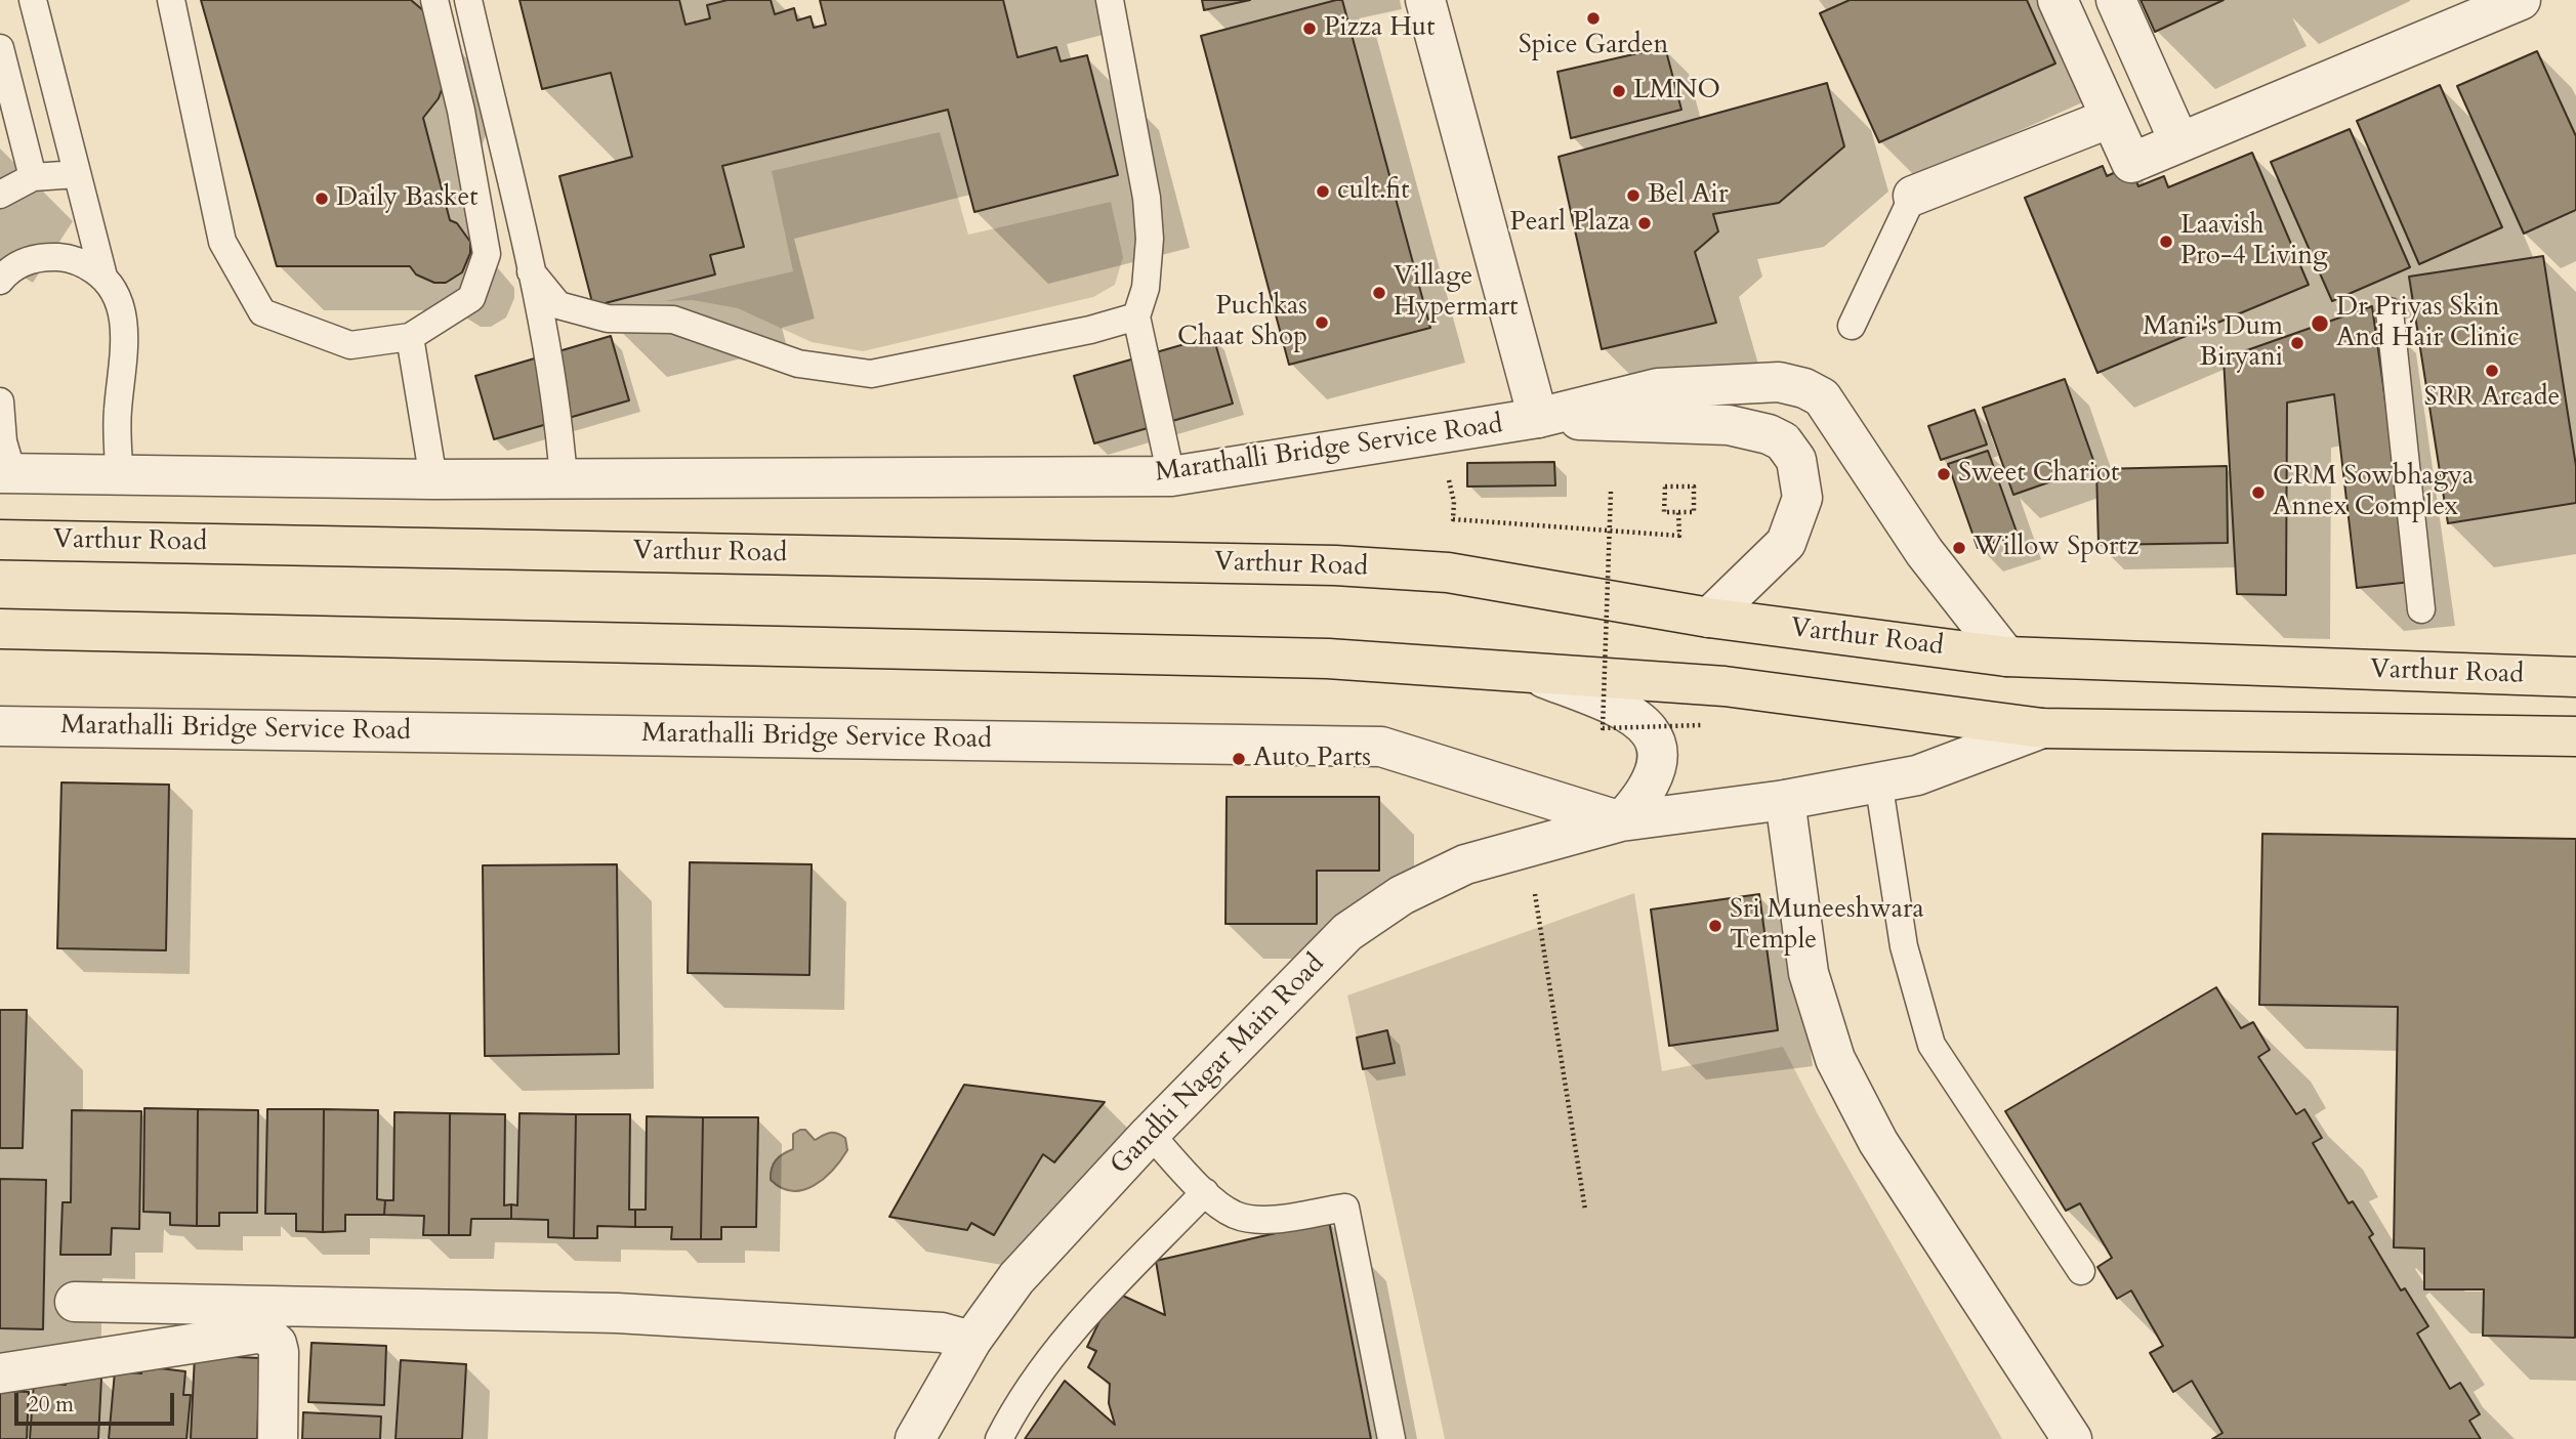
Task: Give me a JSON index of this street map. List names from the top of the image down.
{
  "streets": {
    "main road": ["Varthur Road"],
    "street": ["Marathalli Bridge Service Road", "Gandhi Nagar Main Road"]
  },
  "crossings": [
    ["Marathalli Bridge Service Road", "Varthur Road"],
    ["Marathalli Bridge Service Road", "Gandhi Nagar Main Road"]
  ],
  "places": [
    "Spice Garden",
    "Pizza Hut",
    "LMNO",
    "cult.fit",
    "Bel Air",
    "Daily Basket",
    "Pearl Plaza",
    "Laavish Pro-4 Living",
    "Village Hypermart",
    "Puchkas Chaat Shop",
    "Dr Priyas Skin And Hair Clinic",
    "Mani's Dum Biryani",
    "SRR Arcade",
    "Sweet Chariot",
    "CRM Sowbhagya Annex Complex",
    "Willow Sportz",
    "Auto Parts",
    "Sri Muneeshwara Temple"
  ],
  "scale_bar": "20 m"
}
